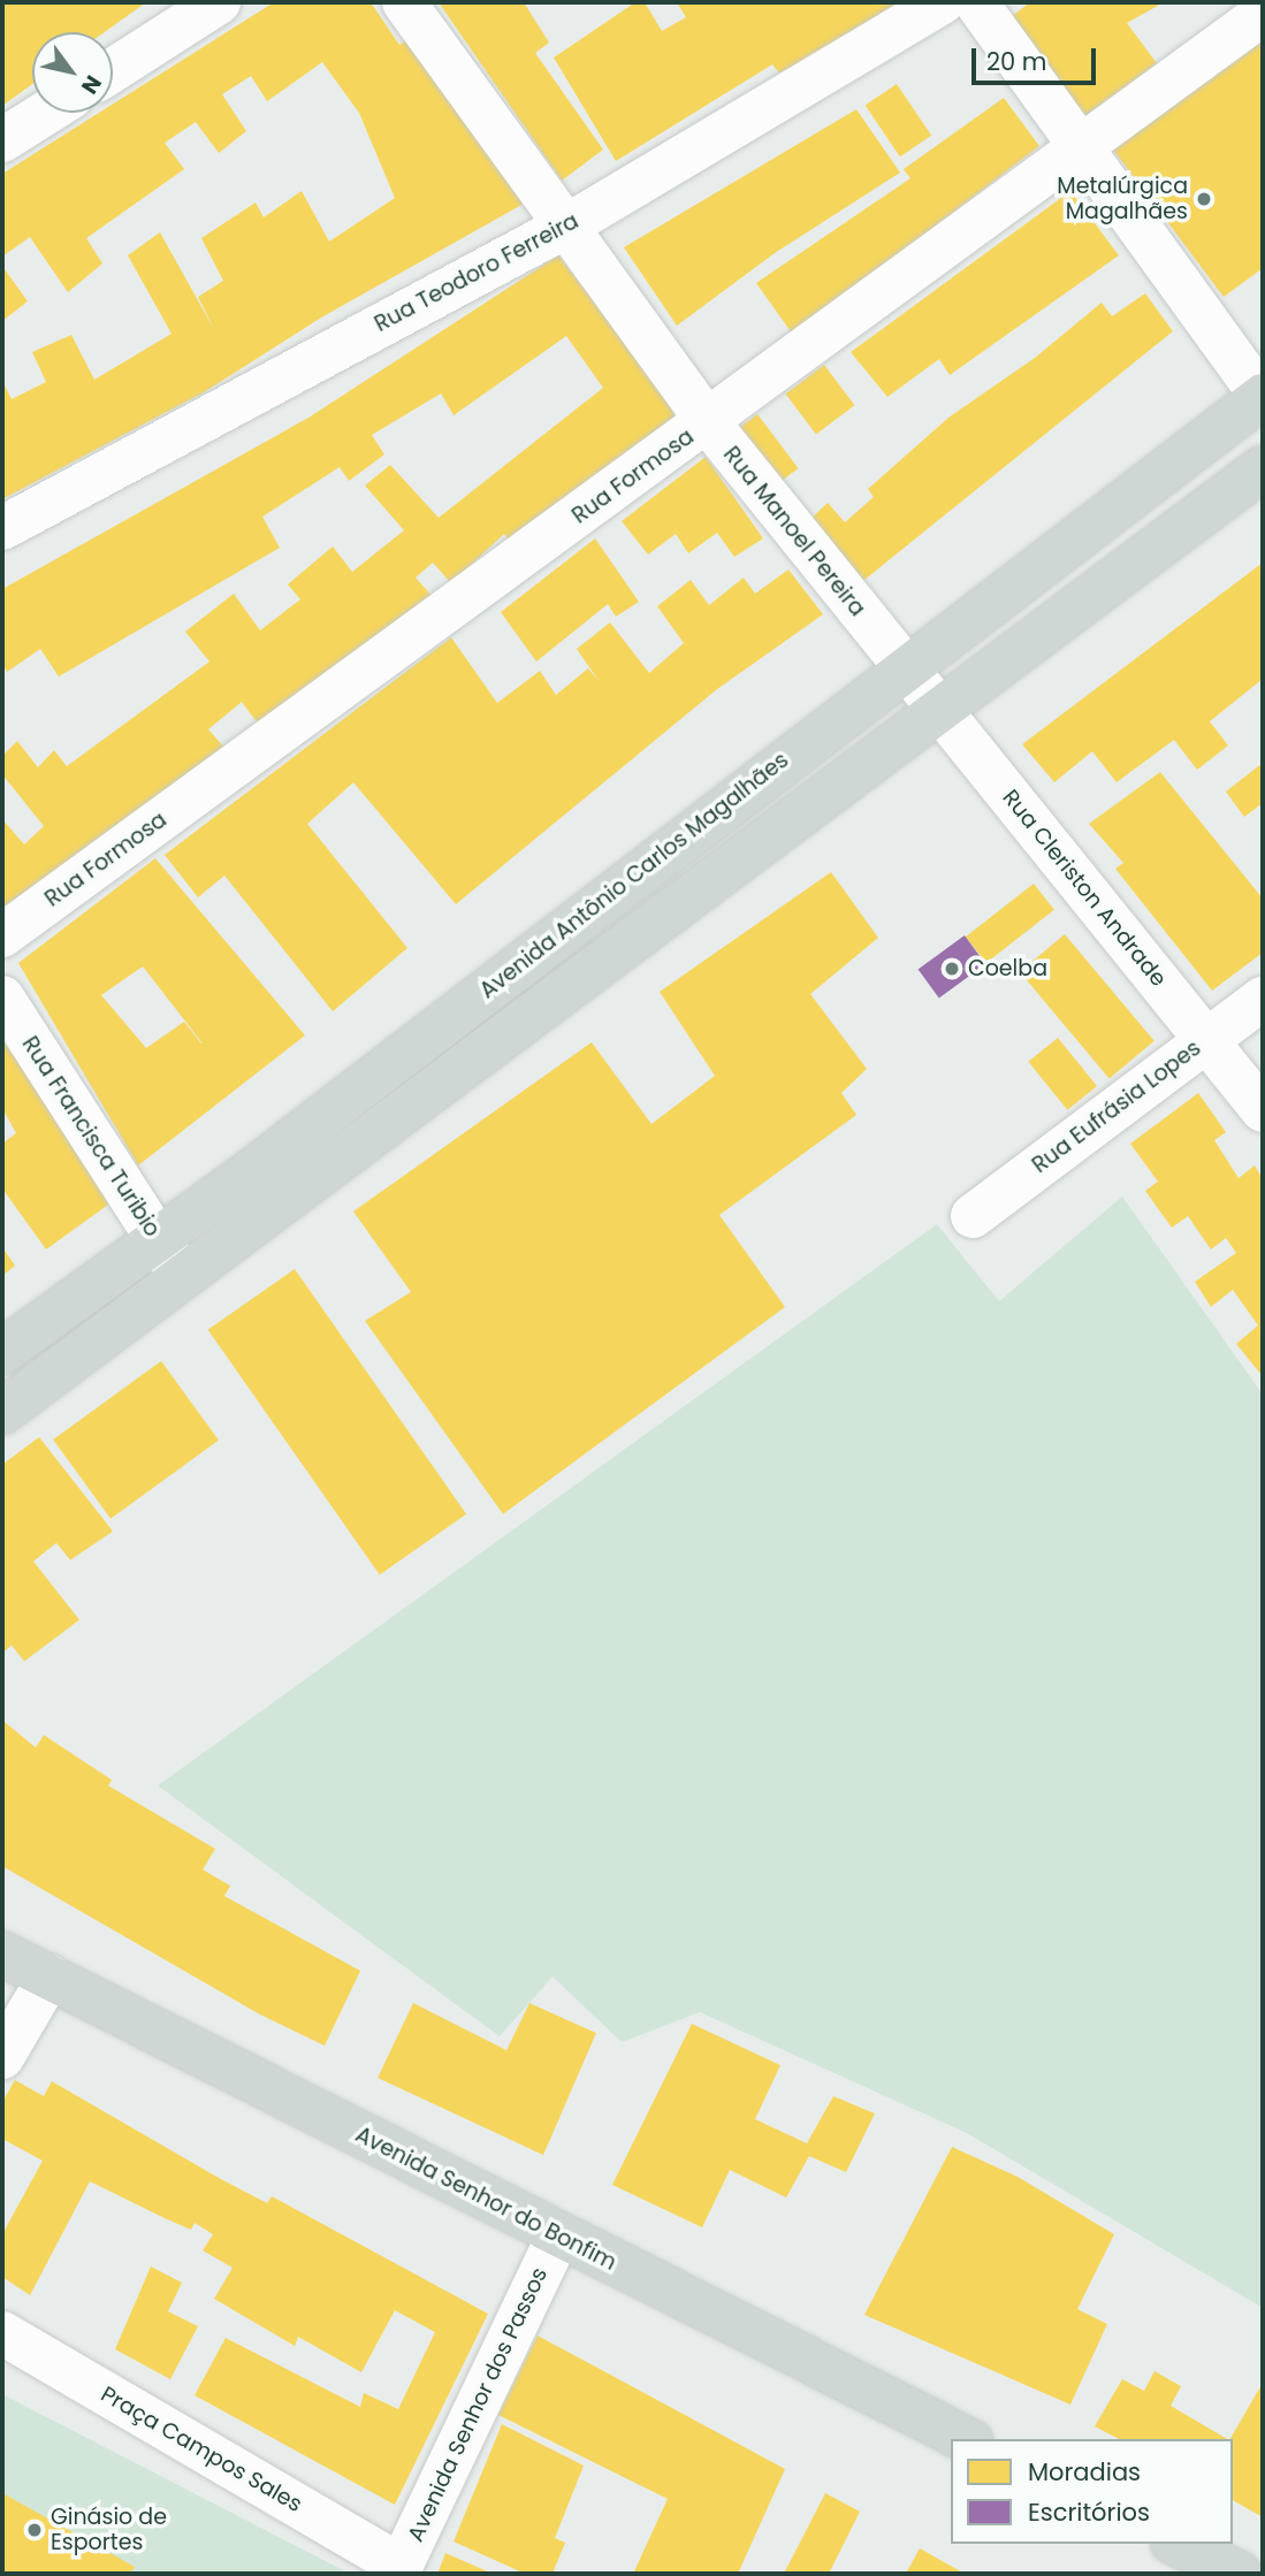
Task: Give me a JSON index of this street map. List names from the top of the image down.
{
  "streets": {
    "main road": ["Avenida Antônio Carlos Magalhães", "Avenida Senhor do Bonfim"],
    "street": [
      "Rua Teodoro Ferreira",
      "Rua Formosa",
      "Rua Manoel Pereira",
      "Rua Cleriston Andrade",
      "Rua Eufrásia Lopes",
      "Rua Francisca Turibio",
      "Avenida Senhor dos Passos",
      "Praça Campos Sales"
    ]
  },
  "crossings": [
    ["Rua Teodoro Ferreira", "Rua Manoel Pereira"],
    ["Rua Formosa", "Rua Manoel Pereira"],
    ["Rua Manoel Pereira", "Avenida Antônio Carlos Magalhães"],
    ["Rua Manoel Pereira", "Rua Cleriston Andrade"],
    ["Avenida Antônio Carlos Magalhães", "Rua Cleriston Andrade"],
    ["Avenida Antônio Carlos Magalhães", "Rua Francisca Turibio"],
    ["Rua Cleriston Andrade", "Rua Eufrásia Lopes"],
    ["Avenida Senhor do Bonfim", "Avenida Senhor dos Passos"],
    ["Avenida Senhor dos Passos", "Praça Campos Sales"]
  ],
  "places": ["Metalúrgica Magalhães", "Coelba", "Ginásio de Esportes"],
  "legend": ["Moradias", "Escritórios"],
  "scale_bar": "20 m",
  "north": "bottom right"
}
